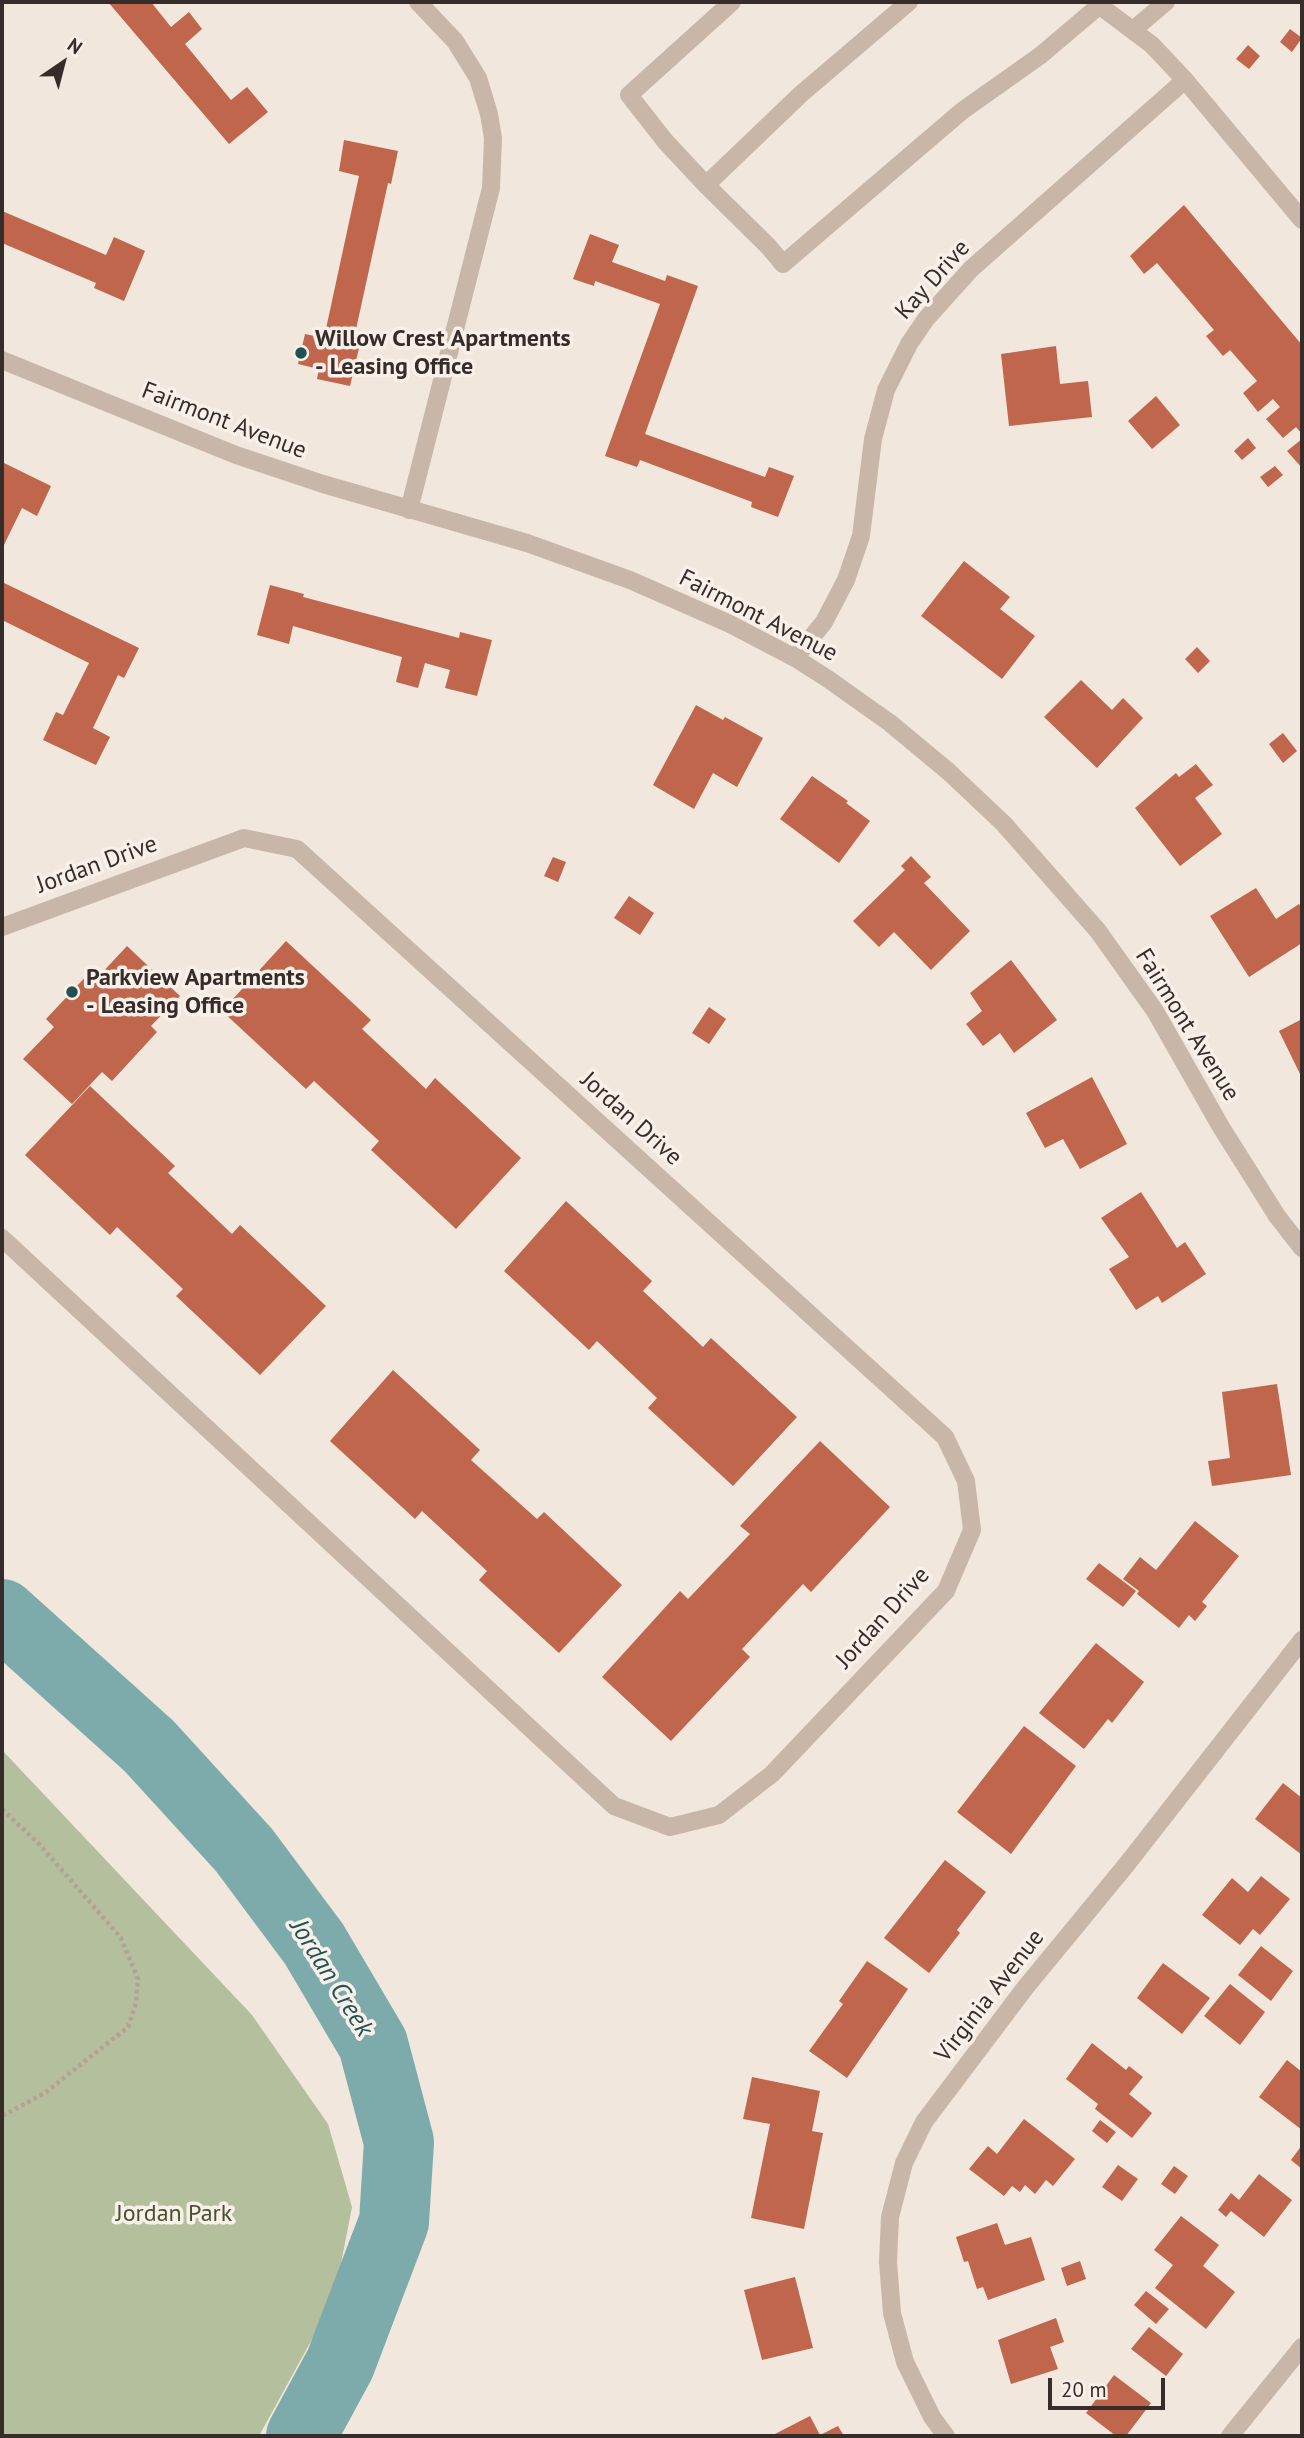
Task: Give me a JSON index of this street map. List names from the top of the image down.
{
  "streets": {
    "street": [
      "Kay Drive",
      "Fairmont Avenue",
      "Jordan Drive",
      "Virginia Avenue"
    ]
  },
  "crossings": [
    ["Kay Drive", "Fairmont Avenue"]
  ],
  "water": ["Jordan Creek"],
  "parks": ["Jordan Park"],
  "places": ["Willow Crest Apartments - Leasing Office", "Parkview Apartments - Leasing Office"],
  "scale_bar": "20 m",
  "north": "top right"
}
